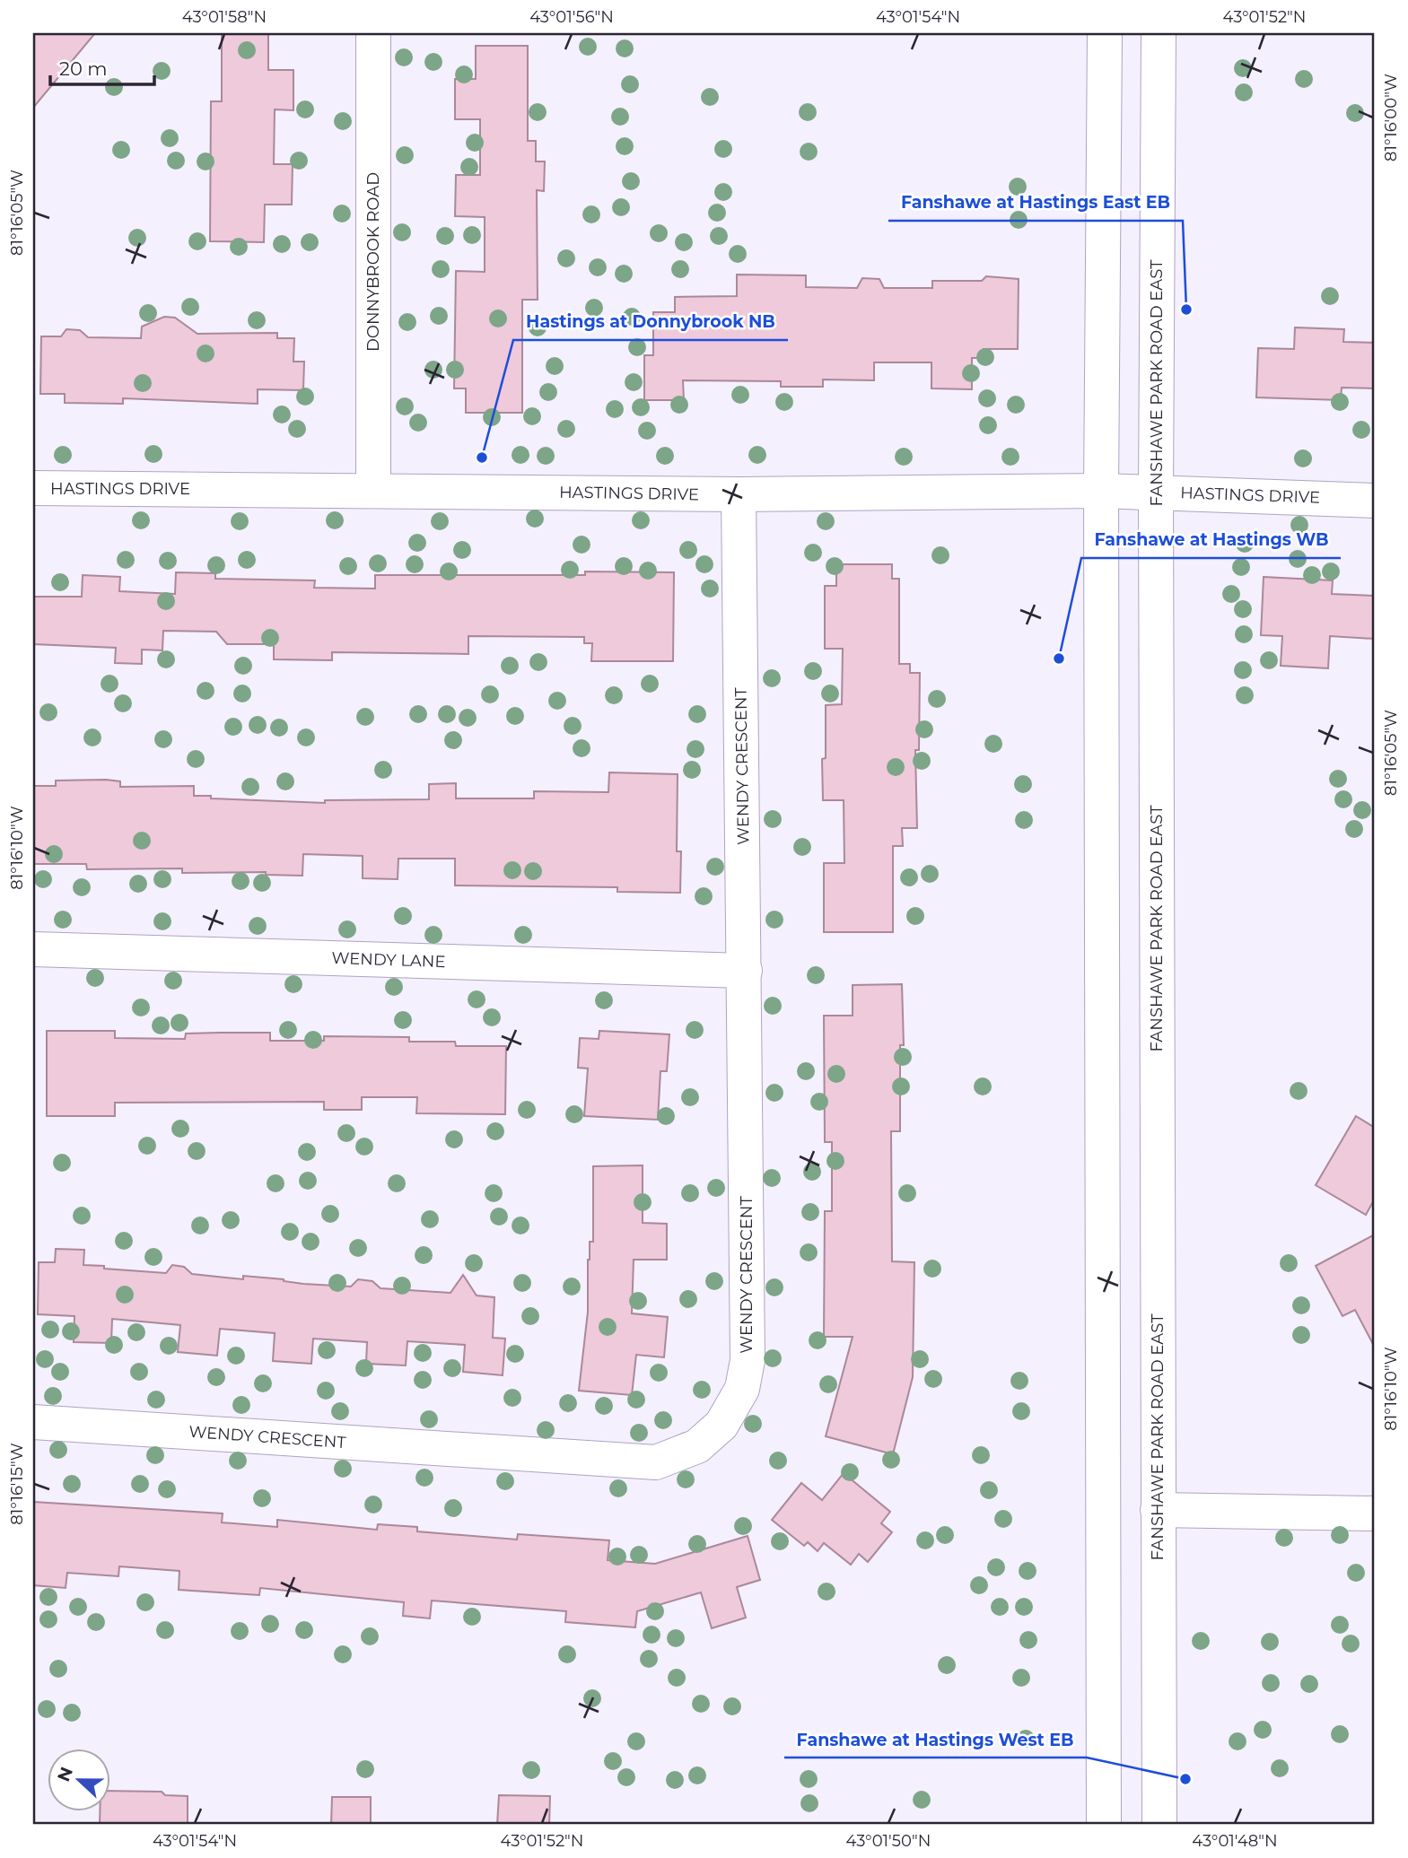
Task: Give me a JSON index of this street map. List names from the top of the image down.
{
  "streets": {
    "street": [
      "DONNYBROOK ROAD",
      "FANSHAWE PARK ROAD EAST",
      "HASTINGS DRIVE",
      "WENDY CRESCENT",
      "WENDY LANE"
    ]
  },
  "crossings": [
    ["DONNYBROOK ROAD", "HASTINGS DRIVE"],
    ["FANSHAWE PARK ROAD EAST", "HASTINGS DRIVE"],
    ["HASTINGS DRIVE", "WENDY CRESCENT"],
    ["WENDY CRESCENT", "WENDY LANE"]
  ],
  "places": [
    "Fanshawe at Hastings East EB",
    "Hastings at Donnybrook NB",
    "Fanshawe at Hastings WB",
    "Fanshawe at Hastings West EB"
  ],
  "scale_bar": "20 m",
  "north": "left",
  "coordinates": [
    "43°01'58\"N",
    "43°01'56\"N",
    "43°01'54\"N",
    "43°01'52\"N",
    "81°16'00\"W",
    "81°16'05\"W",
    "81°16'10\"W",
    "81°16'15\"W",
    "43°01'50\"N",
    "43°01'48\"N"
  ]
}
